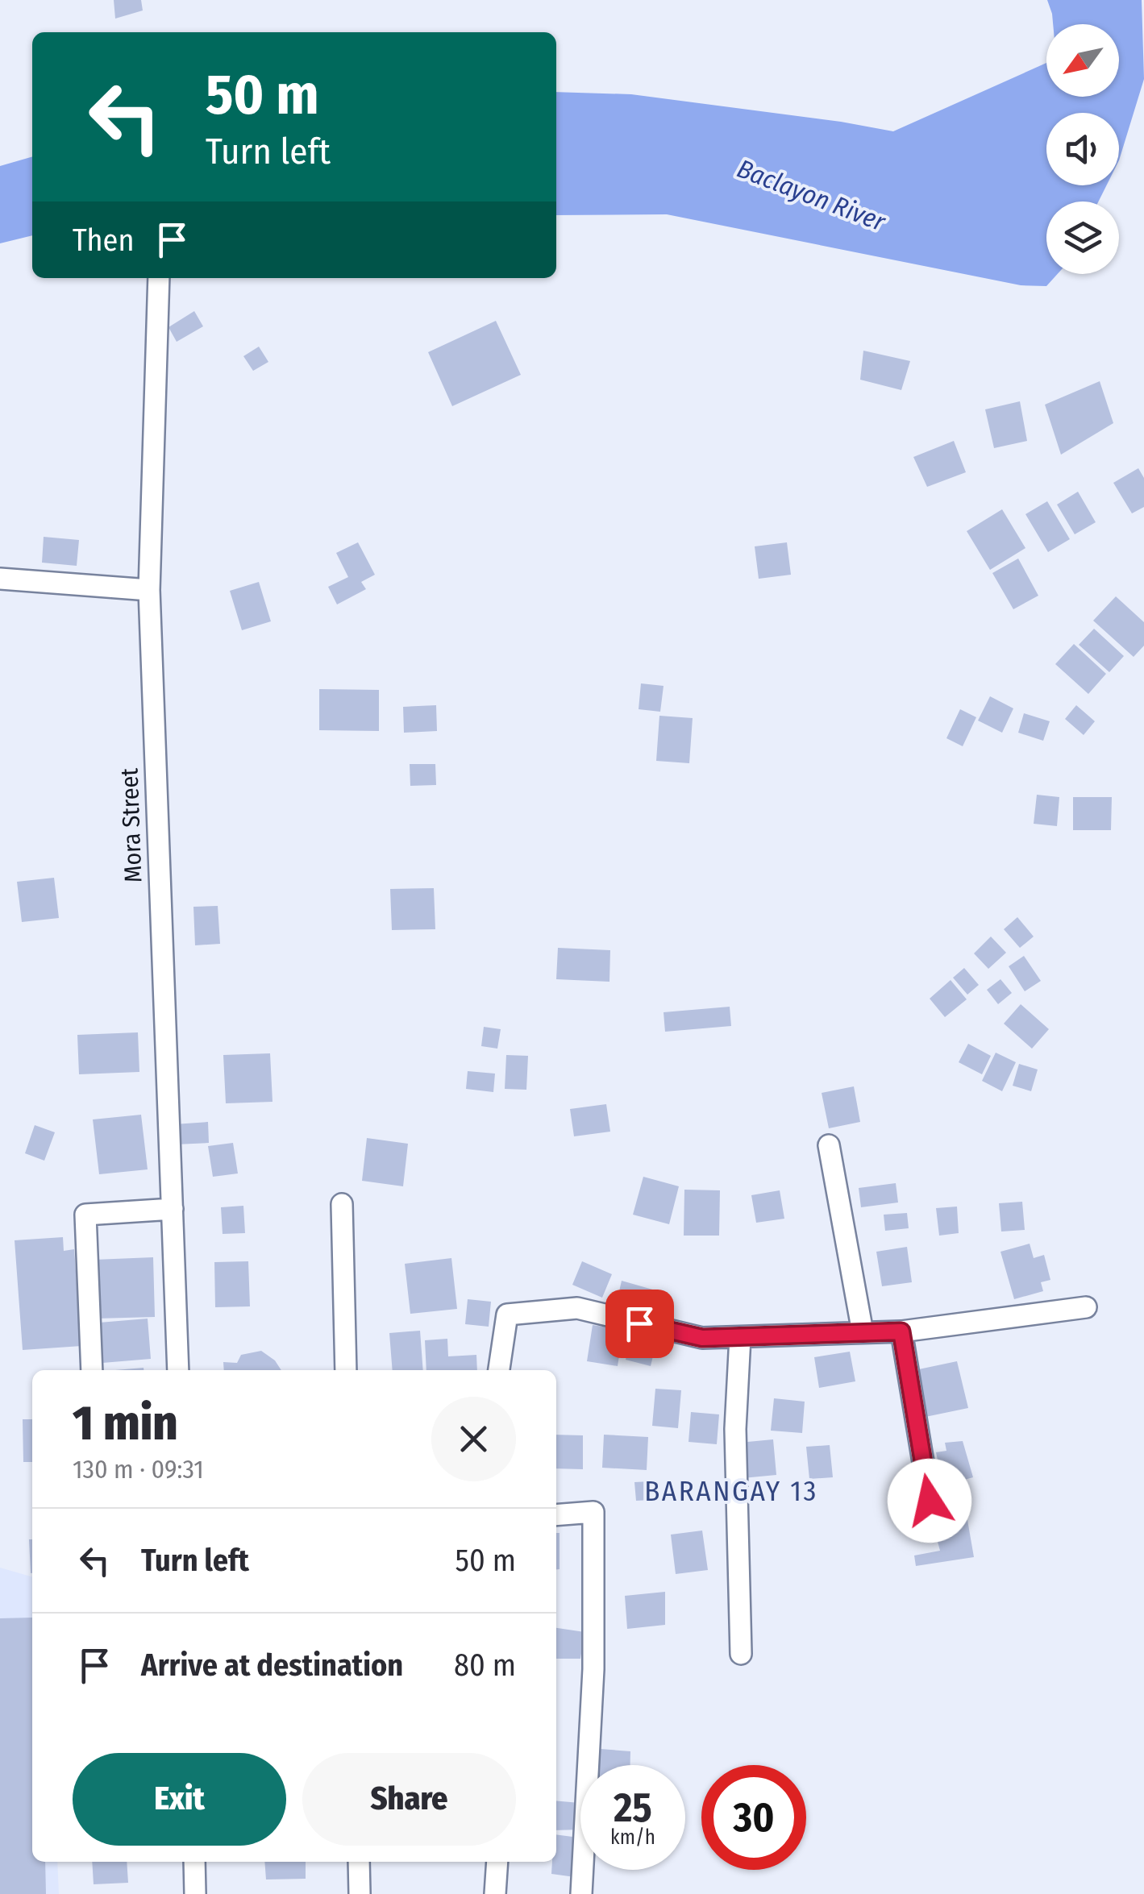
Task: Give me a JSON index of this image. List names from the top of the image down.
{
  "streets": {
    "street": ["Mora Street"]
  },
  "districts": ["BARANGAY 13"],
  "water": ["Baclayon River"],
  "north": "bottom left",
  "page": {
    "turn": ["50 m", "Turn left"],
    "then": "Then",
    "heading": ["1 min", "130 m · 09:31"],
    "list": [
      {
        "name": "Turn left",
        "value": "50 m"
      },
      {
        "name": "Arrive at destination",
        "value": "80 m"
      }
    ],
    "buttons": ["Exit", "Share"],
    "speed": "25 km/h",
    "limit": "30"
  }
}
